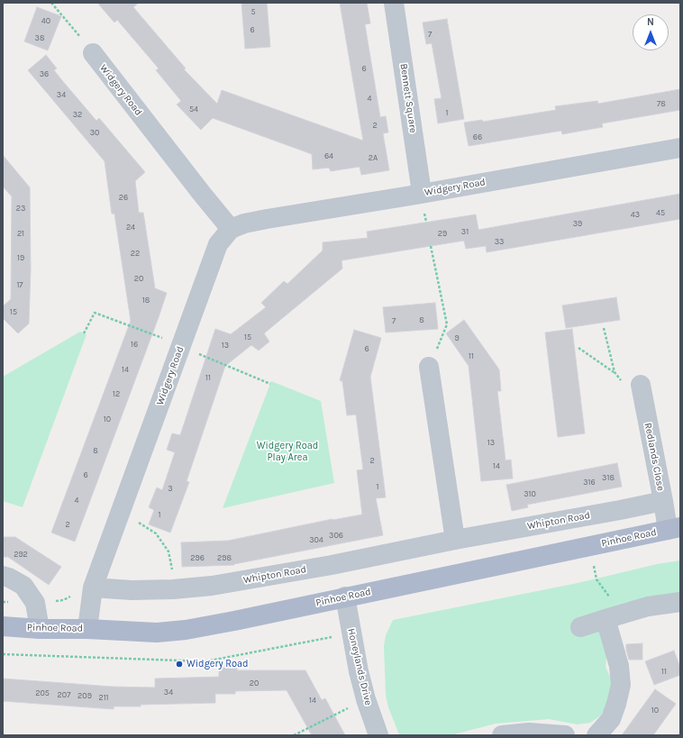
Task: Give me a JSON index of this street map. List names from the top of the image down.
{
  "streets": {
    "main road": ["Pinhoe Road"],
    "street": [
      "Widgery Road",
      "Bennett Square",
      "Redlands Close",
      "Whipton Road",
      "Honeylands Drive"
    ]
  },
  "crossings": [
    ["Widgery Road", "Bennett Square"],
    ["Widgery Road", "Whipton Road"],
    ["Widgery Road", "Pinhoe Road"],
    ["Redlands Close", "Whipton Road"],
    ["Redlands Close", "Pinhoe Road"],
    ["Pinhoe Road", "Honeylands Drive"]
  ],
  "parks": ["Widgery Road Play Area"],
  "places": ["Widgery Road"],
  "house_numbers": [
    "5",
    "40",
    "6",
    "7",
    "38",
    "6",
    "36",
    "34",
    "4",
    "78",
    "54",
    "1",
    "32",
    "2",
    "30",
    "66",
    "64",
    "2A",
    "26",
    "23",
    "45",
    "43",
    "39",
    "24",
    "31",
    "21",
    "29",
    "33",
    "22",
    "19",
    "20",
    "17",
    "18",
    "15",
    "8",
    "7",
    "15",
    "9",
    "16",
    "13",
    "6",
    "11",
    "14",
    "11",
    "12",
    "10",
    "13",
    "8",
    "2",
    "14",
    "6",
    "318",
    "316",
    "1",
    "3",
    "310",
    "4",
    "1",
    "2",
    "306",
    "304",
    "292",
    "296",
    "298",
    "11",
    "20",
    "34",
    "205",
    "207",
    "209",
    "211",
    "14",
    "10"
  ],
  "north": "top"
}
